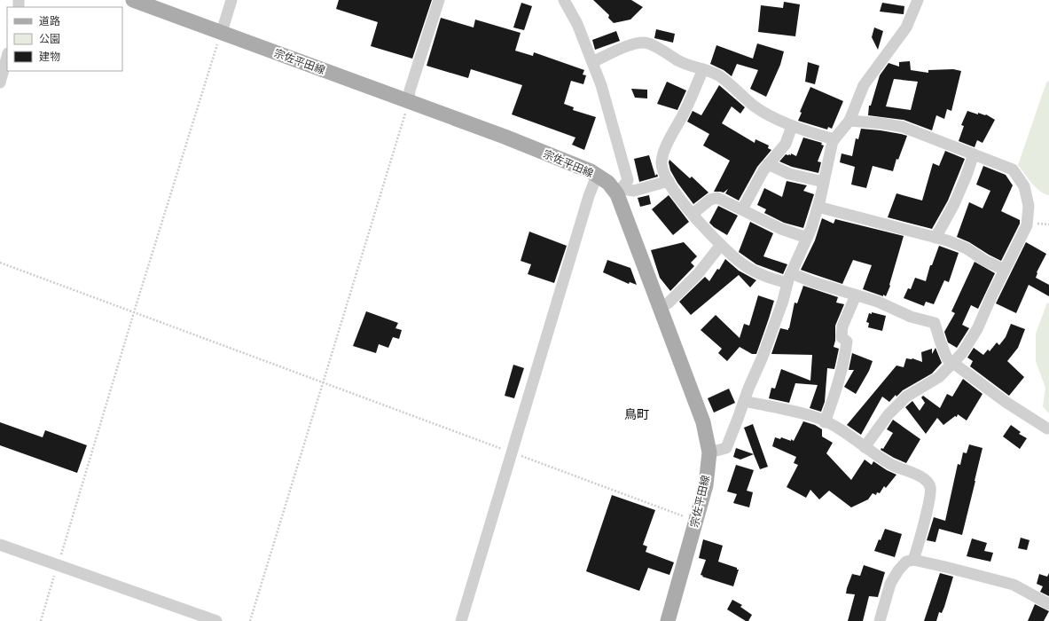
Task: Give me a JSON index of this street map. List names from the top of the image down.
{
  "streets": {
    "main road": ["宗佐平田線"]
  },
  "districts": ["鳥町"],
  "legend": ["道路", "公園", "建物"]
}
